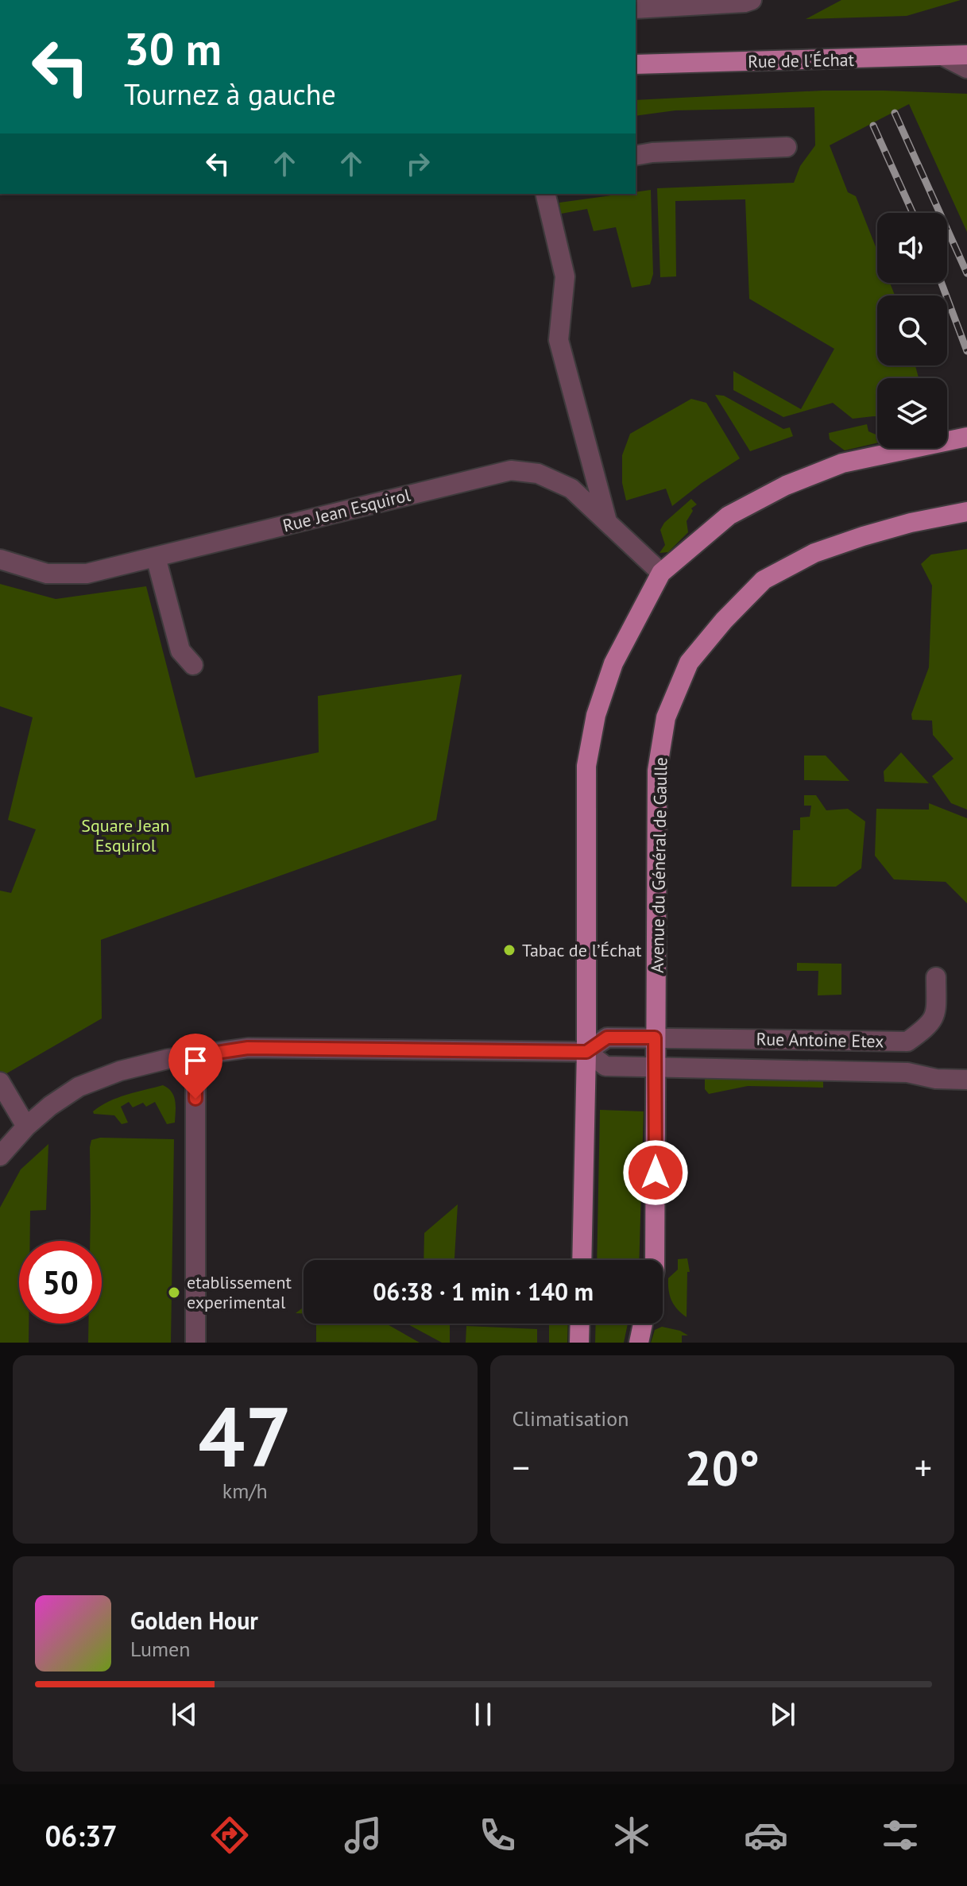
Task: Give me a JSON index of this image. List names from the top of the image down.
{
  "streets": {
    "main road": ["Rue de l'Échat", "Avenue du Général de Gaulle"],
    "street": ["Rue Jean Esquirol", "Rue Antoine Etex"]
  },
  "crossings": [
    ["Avenue du Général de Gaulle", "Rue Antoine Etex"]
  ],
  "parks": ["Square Jean Esquirol"],
  "places": ["Tabac de l’Échat", "etablissement experimental"],
  "page": {
    "turn": ["30 m", "Tournez à gauche"],
    "limit": "50",
    "trip": "06:38 · 1 min · 140 m",
    "tile": [
      ["47", "km/h"],
      "Climatisation"
    ],
    "heat": ["−", "20°", "+"],
    "song": ["Golden Hour", "Lumen"],
    "tabs": "06:37"
  }
}
